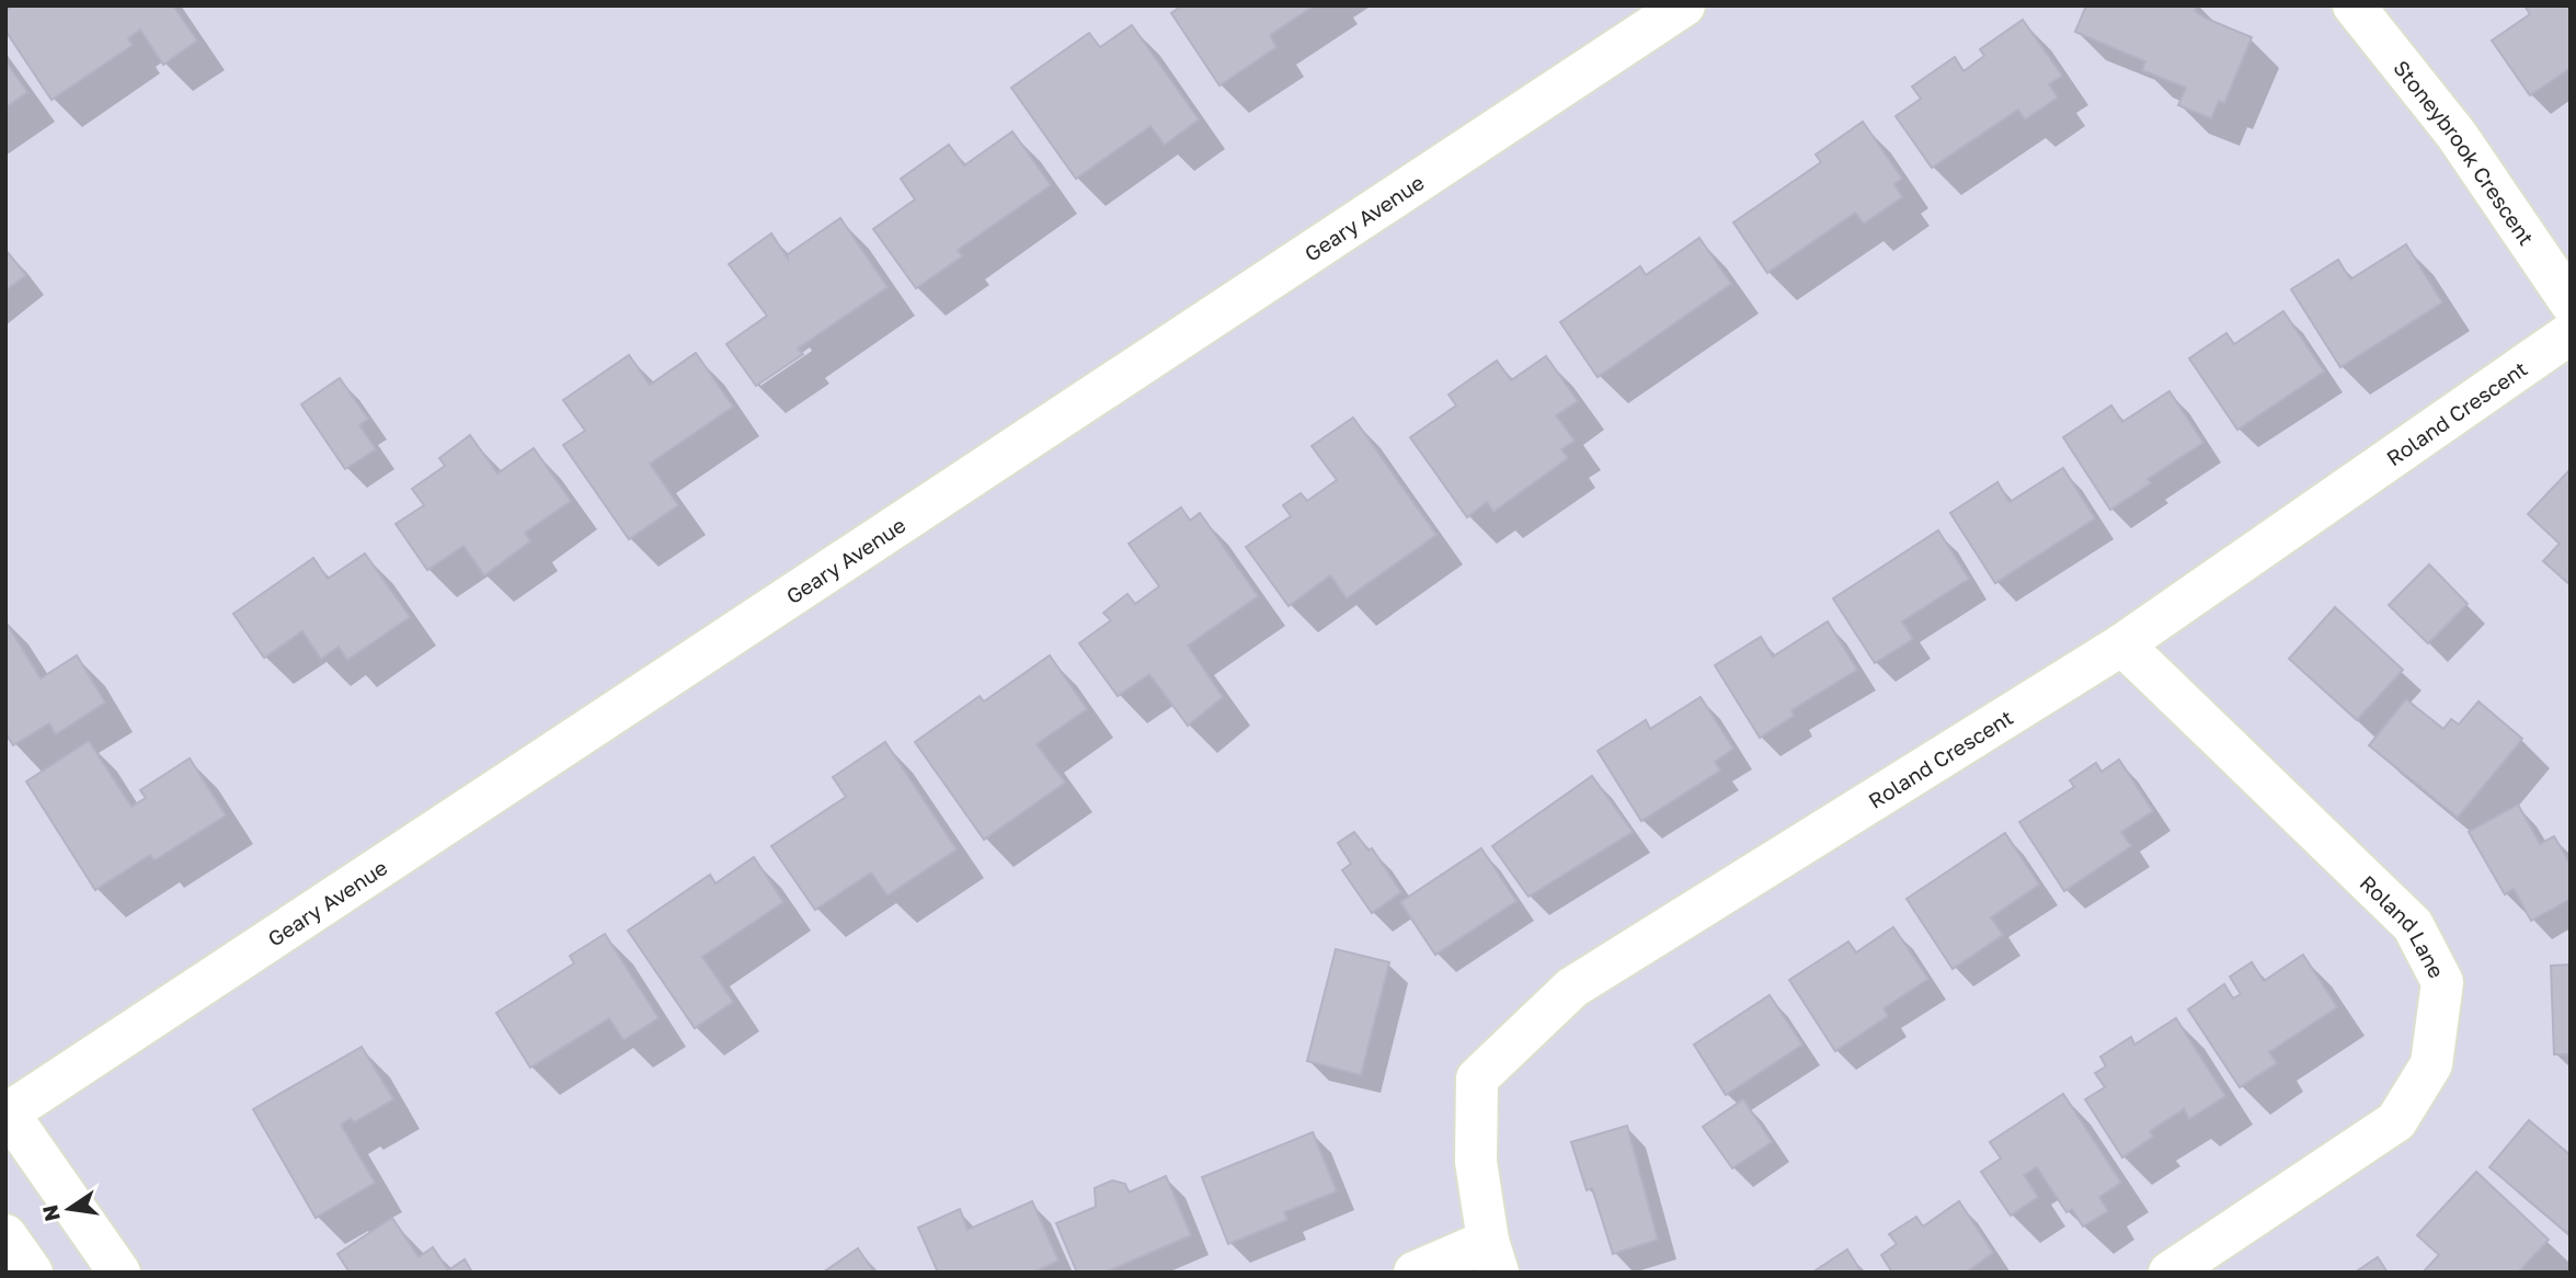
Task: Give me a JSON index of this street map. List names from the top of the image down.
{
  "streets": {
    "street": [
      "Stoneybrook Crescent",
      "Geary Avenue",
      "Roland Crescent",
      "Roland Lane"
    ]
  },
  "crossings": [
    ["Roland Crescent", "Roland Lane"]
  ],
  "north": "left"
}
